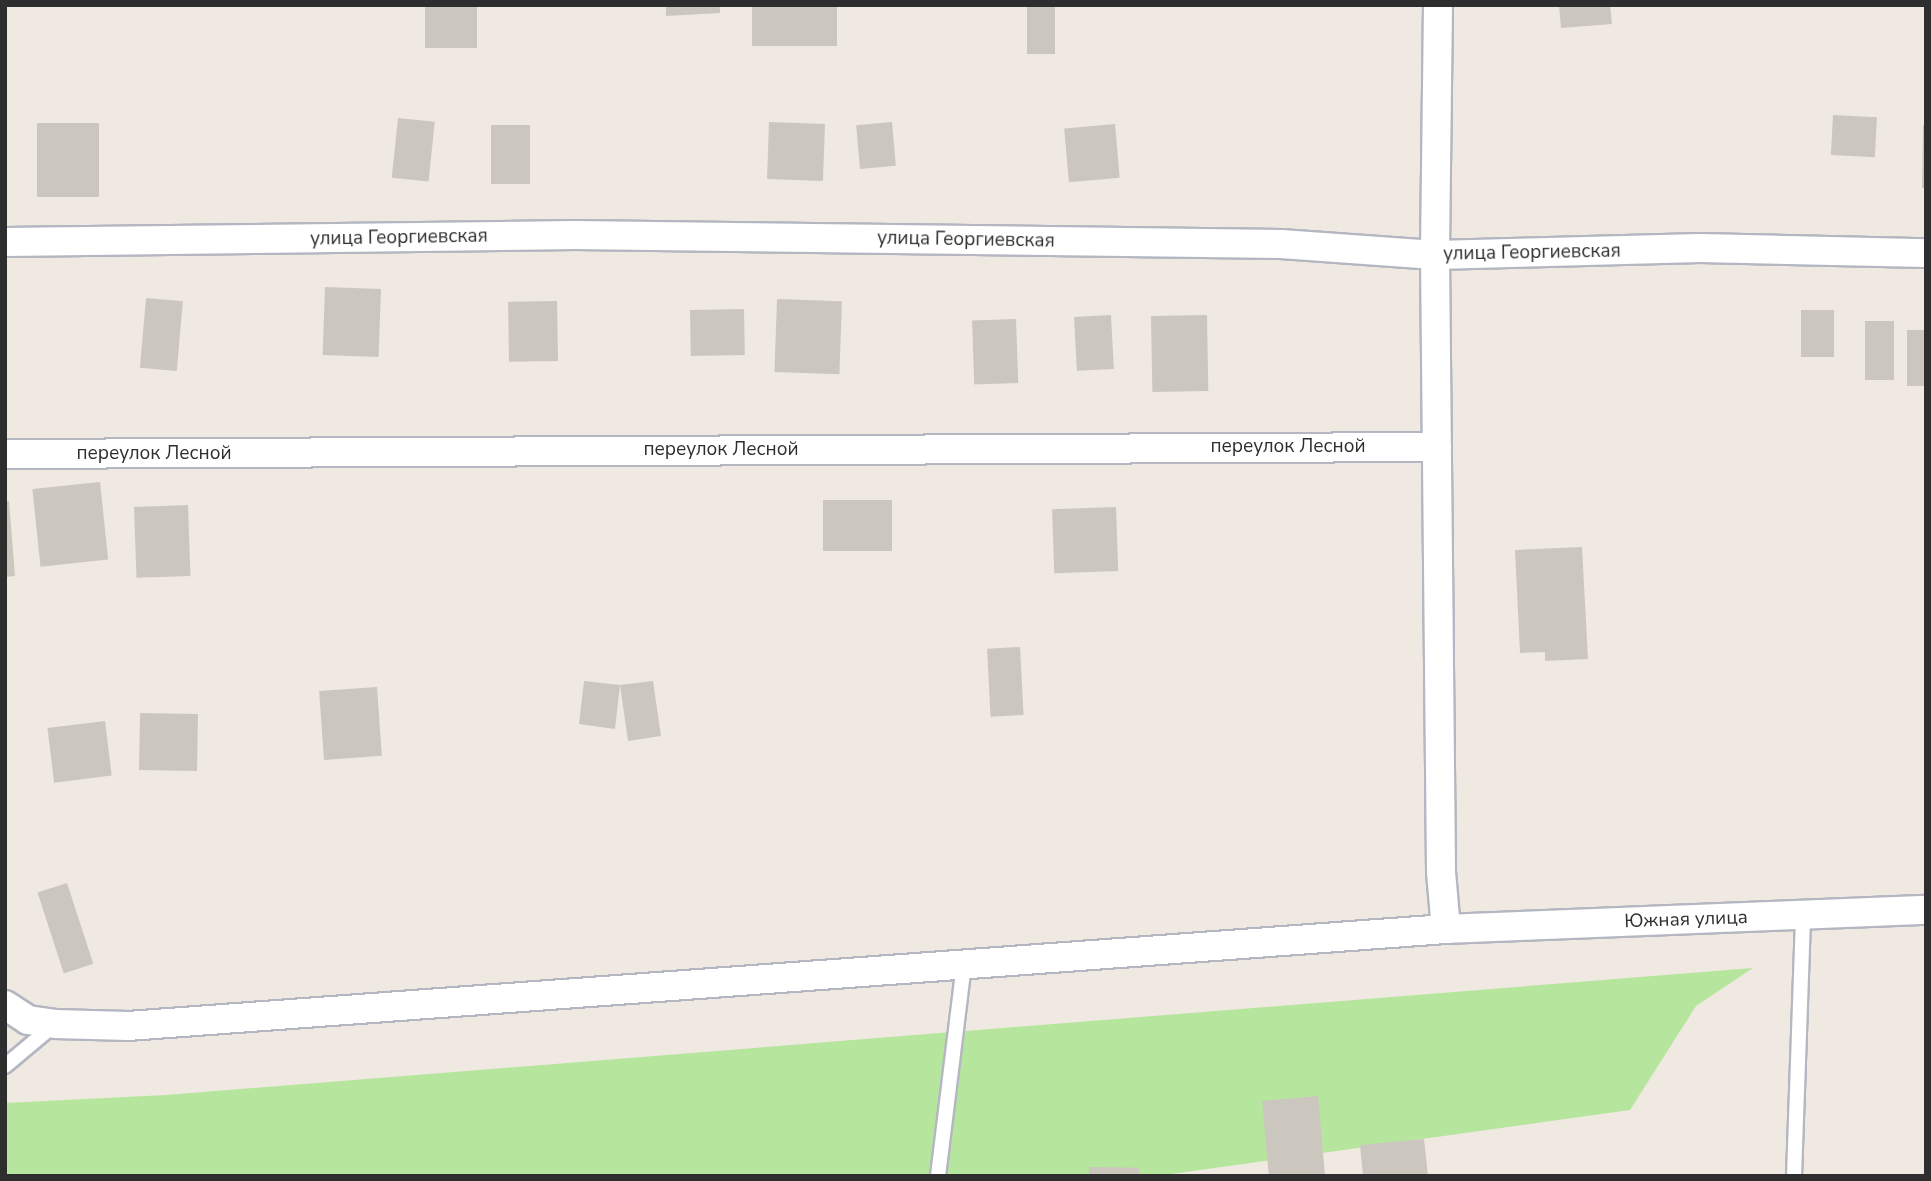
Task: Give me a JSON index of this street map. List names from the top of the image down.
{
  "streets": {
    "street": ["улица Георгиевская", "переулок Лесной", "Южная улица"]
  }
}
